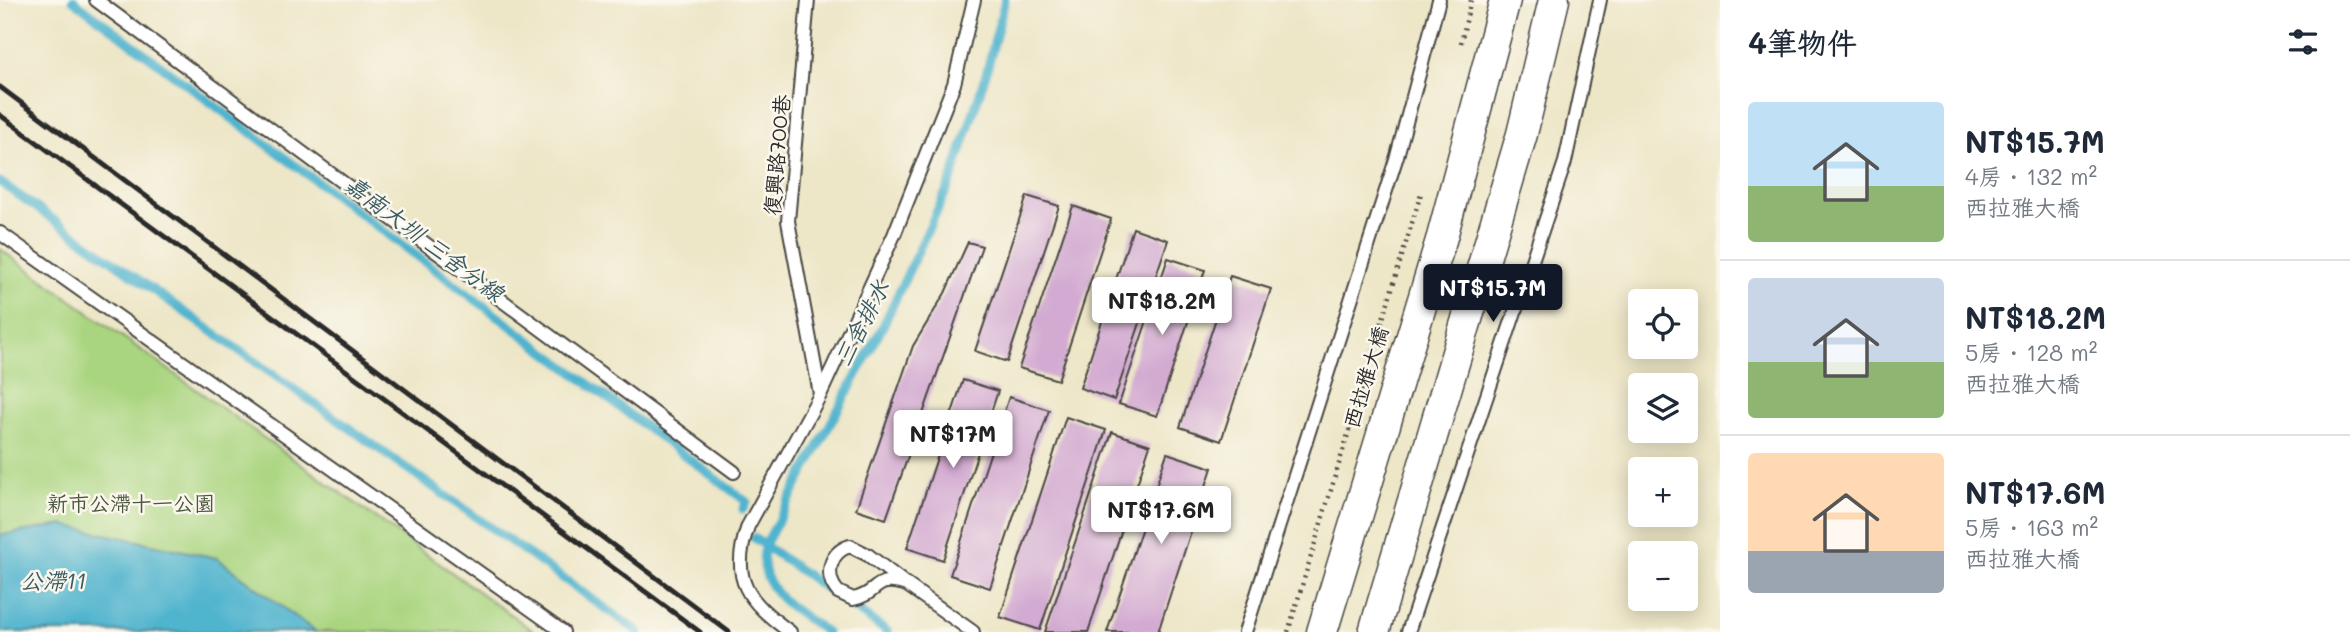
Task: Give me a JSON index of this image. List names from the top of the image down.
{
  "streets": {
    "street": ["西拉雅大橋"],
    "lane": ["復興路700巷"]
  },
  "water": ["嘉南大圳 三舍分線", "三舍排水", "公滯11"],
  "parks": ["新市公滯十一公園"],
  "page": {
    "heading": "4筆物件",
    "list": [
      {
        "name": "NT$15.7M",
        "note": "4房 · 132 m² · 西拉雅大橋"
      },
      {
        "name": "NT$18.2M",
        "note": "5房 · 128 m² · 西拉雅大橋"
      },
      {
        "name": "NT$17.6M",
        "note": "5房 · 163 m² · 西拉雅大橋"
      }
    ],
    "price": [
      "NT$15.7M",
      "NT$18.2M",
      "NT$17M",
      "NT$17.6M"
    ],
    "map_buttons": ["+", "−"]
  }
}
